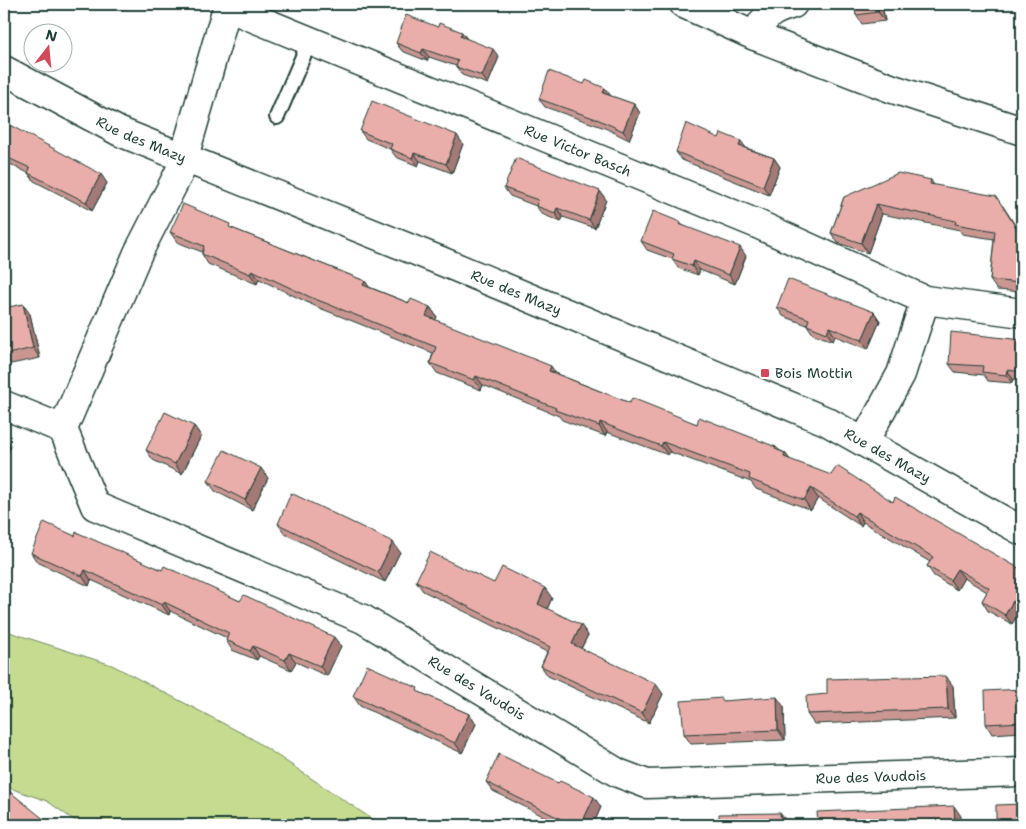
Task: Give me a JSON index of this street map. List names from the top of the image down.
{
  "streets": {
    "street": ["Rue des Mazy", "Rue Victor Basch", "Rue des Vaudois"]
  },
  "places": {
    "transit": ["Bois Mottin"]
  },
  "north": "top"
}
